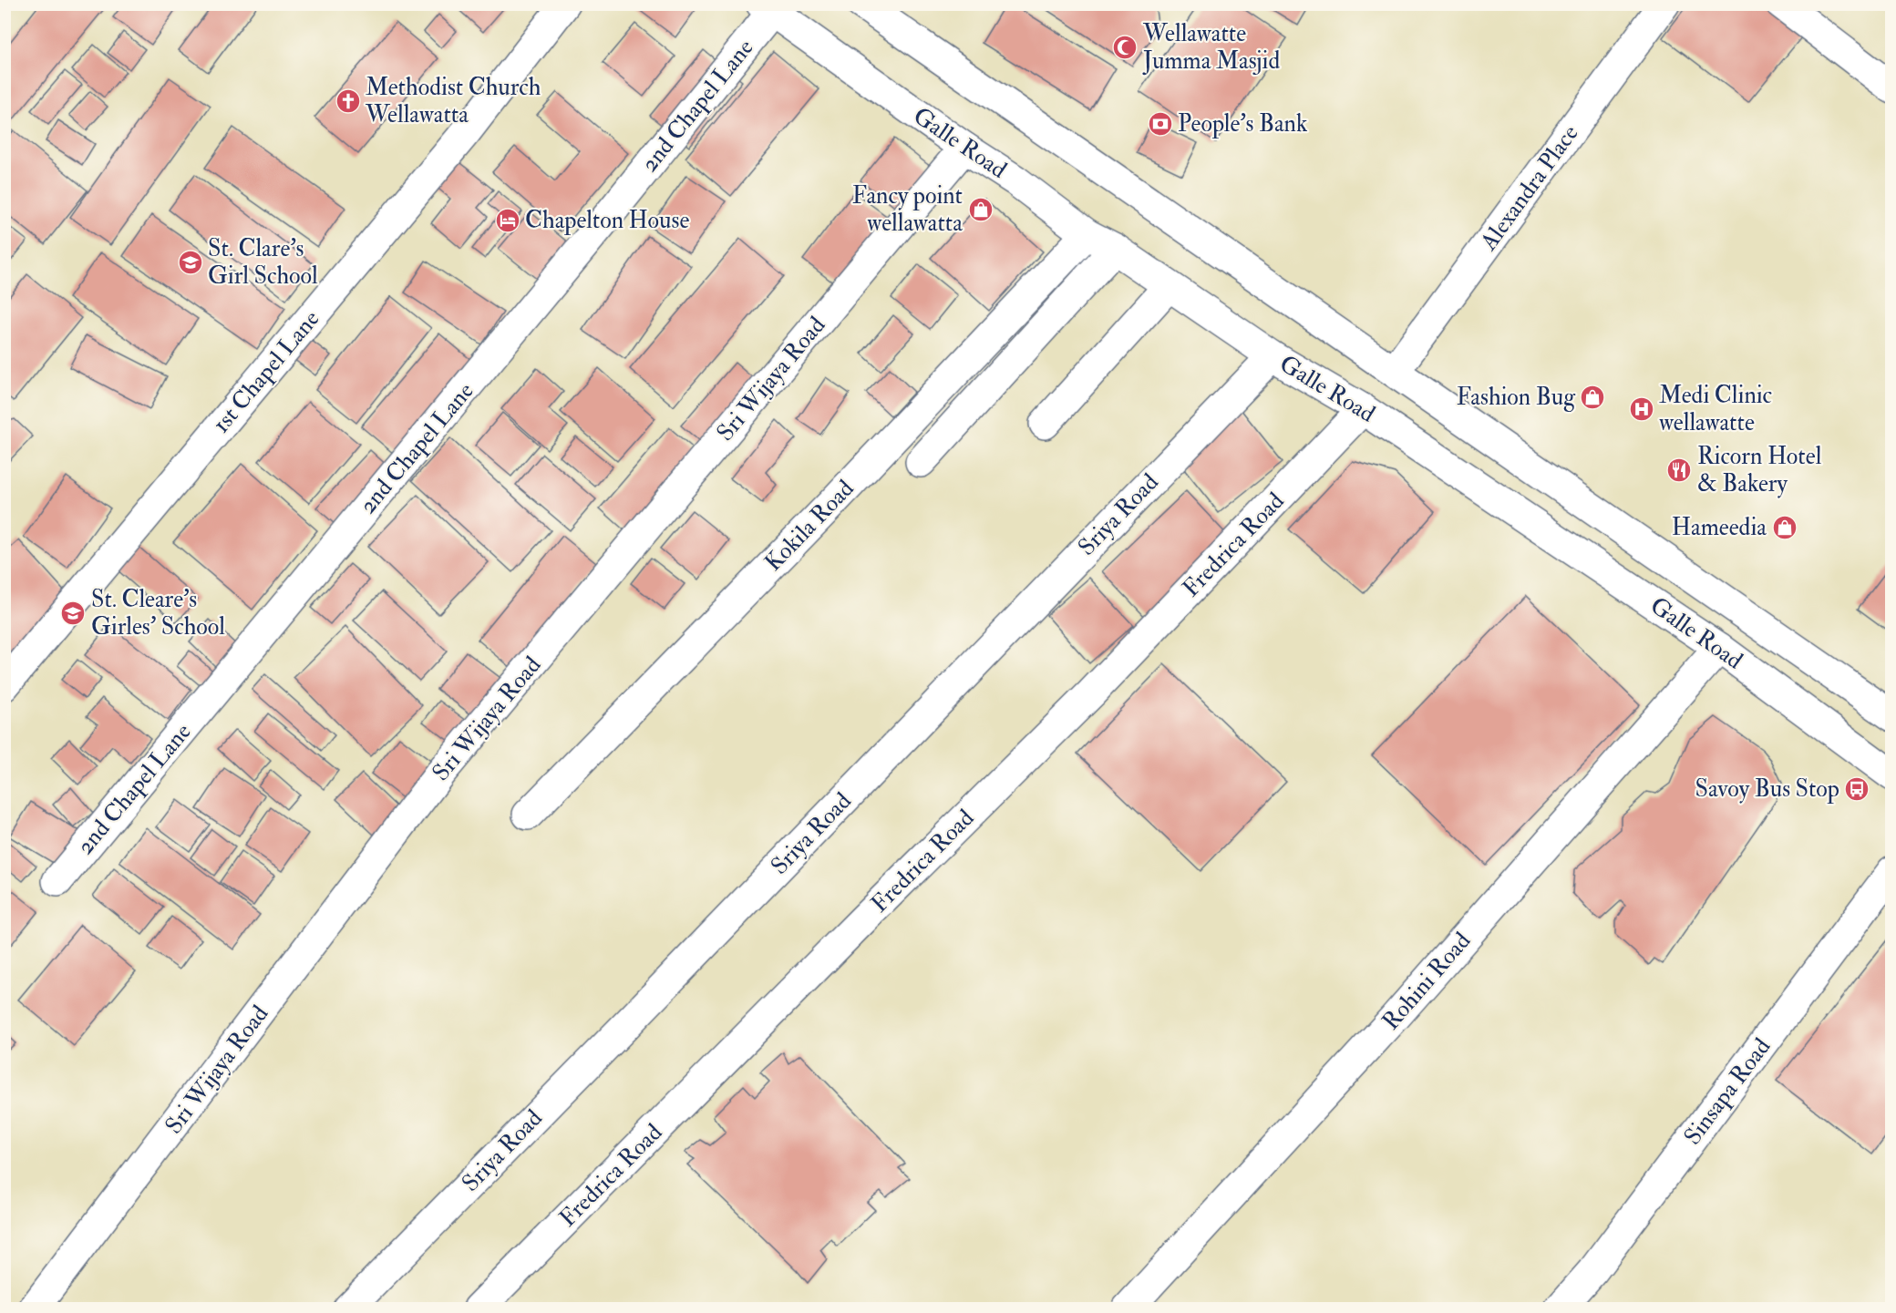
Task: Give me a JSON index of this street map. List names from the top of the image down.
{
  "streets": {
    "main road": [
      "2nd Chapel Lane",
      "Galle Road",
      "Alexandra Place",
      "1st Chapel Lane",
      "Sri Wijaya Road",
      "Sriya Road",
      "Kokila Road",
      "Fredrica Road",
      "Rohini Road",
      "Sinsapa Road"
    ]
  },
  "crossings": [
    ["2nd Chapel Lane", "Galle Road"],
    ["Galle Road", "Alexandra Place"],
    ["Galle Road", "Sri Wijaya Road"],
    ["Galle Road", "Sriya Road"],
    ["Galle Road", "Kokila Road"],
    ["Galle Road", "Fredrica Road"],
    ["Galle Road", "Rohini Road"]
  ],
  "places": {
    "mosque": ["Wellawatte Jumma Masjid"],
    "church": ["Methodist Church Wellawatta"],
    "bank": ["People's Bank"],
    "shop": ["Fancy point wellawatta", "Fashion Bug", "Hameedia"],
    "hotel": ["Chapelton House"],
    "school or university": ["St. Clare's Girl School", "St. Cleare's Girles' School"],
    "hospital": ["Medi Clinic wellawatte"],
    "restaurant": ["Ricorn Hotel & Bakery"],
    "bus stop": ["Savoy Bus Stop"]
  }
}
